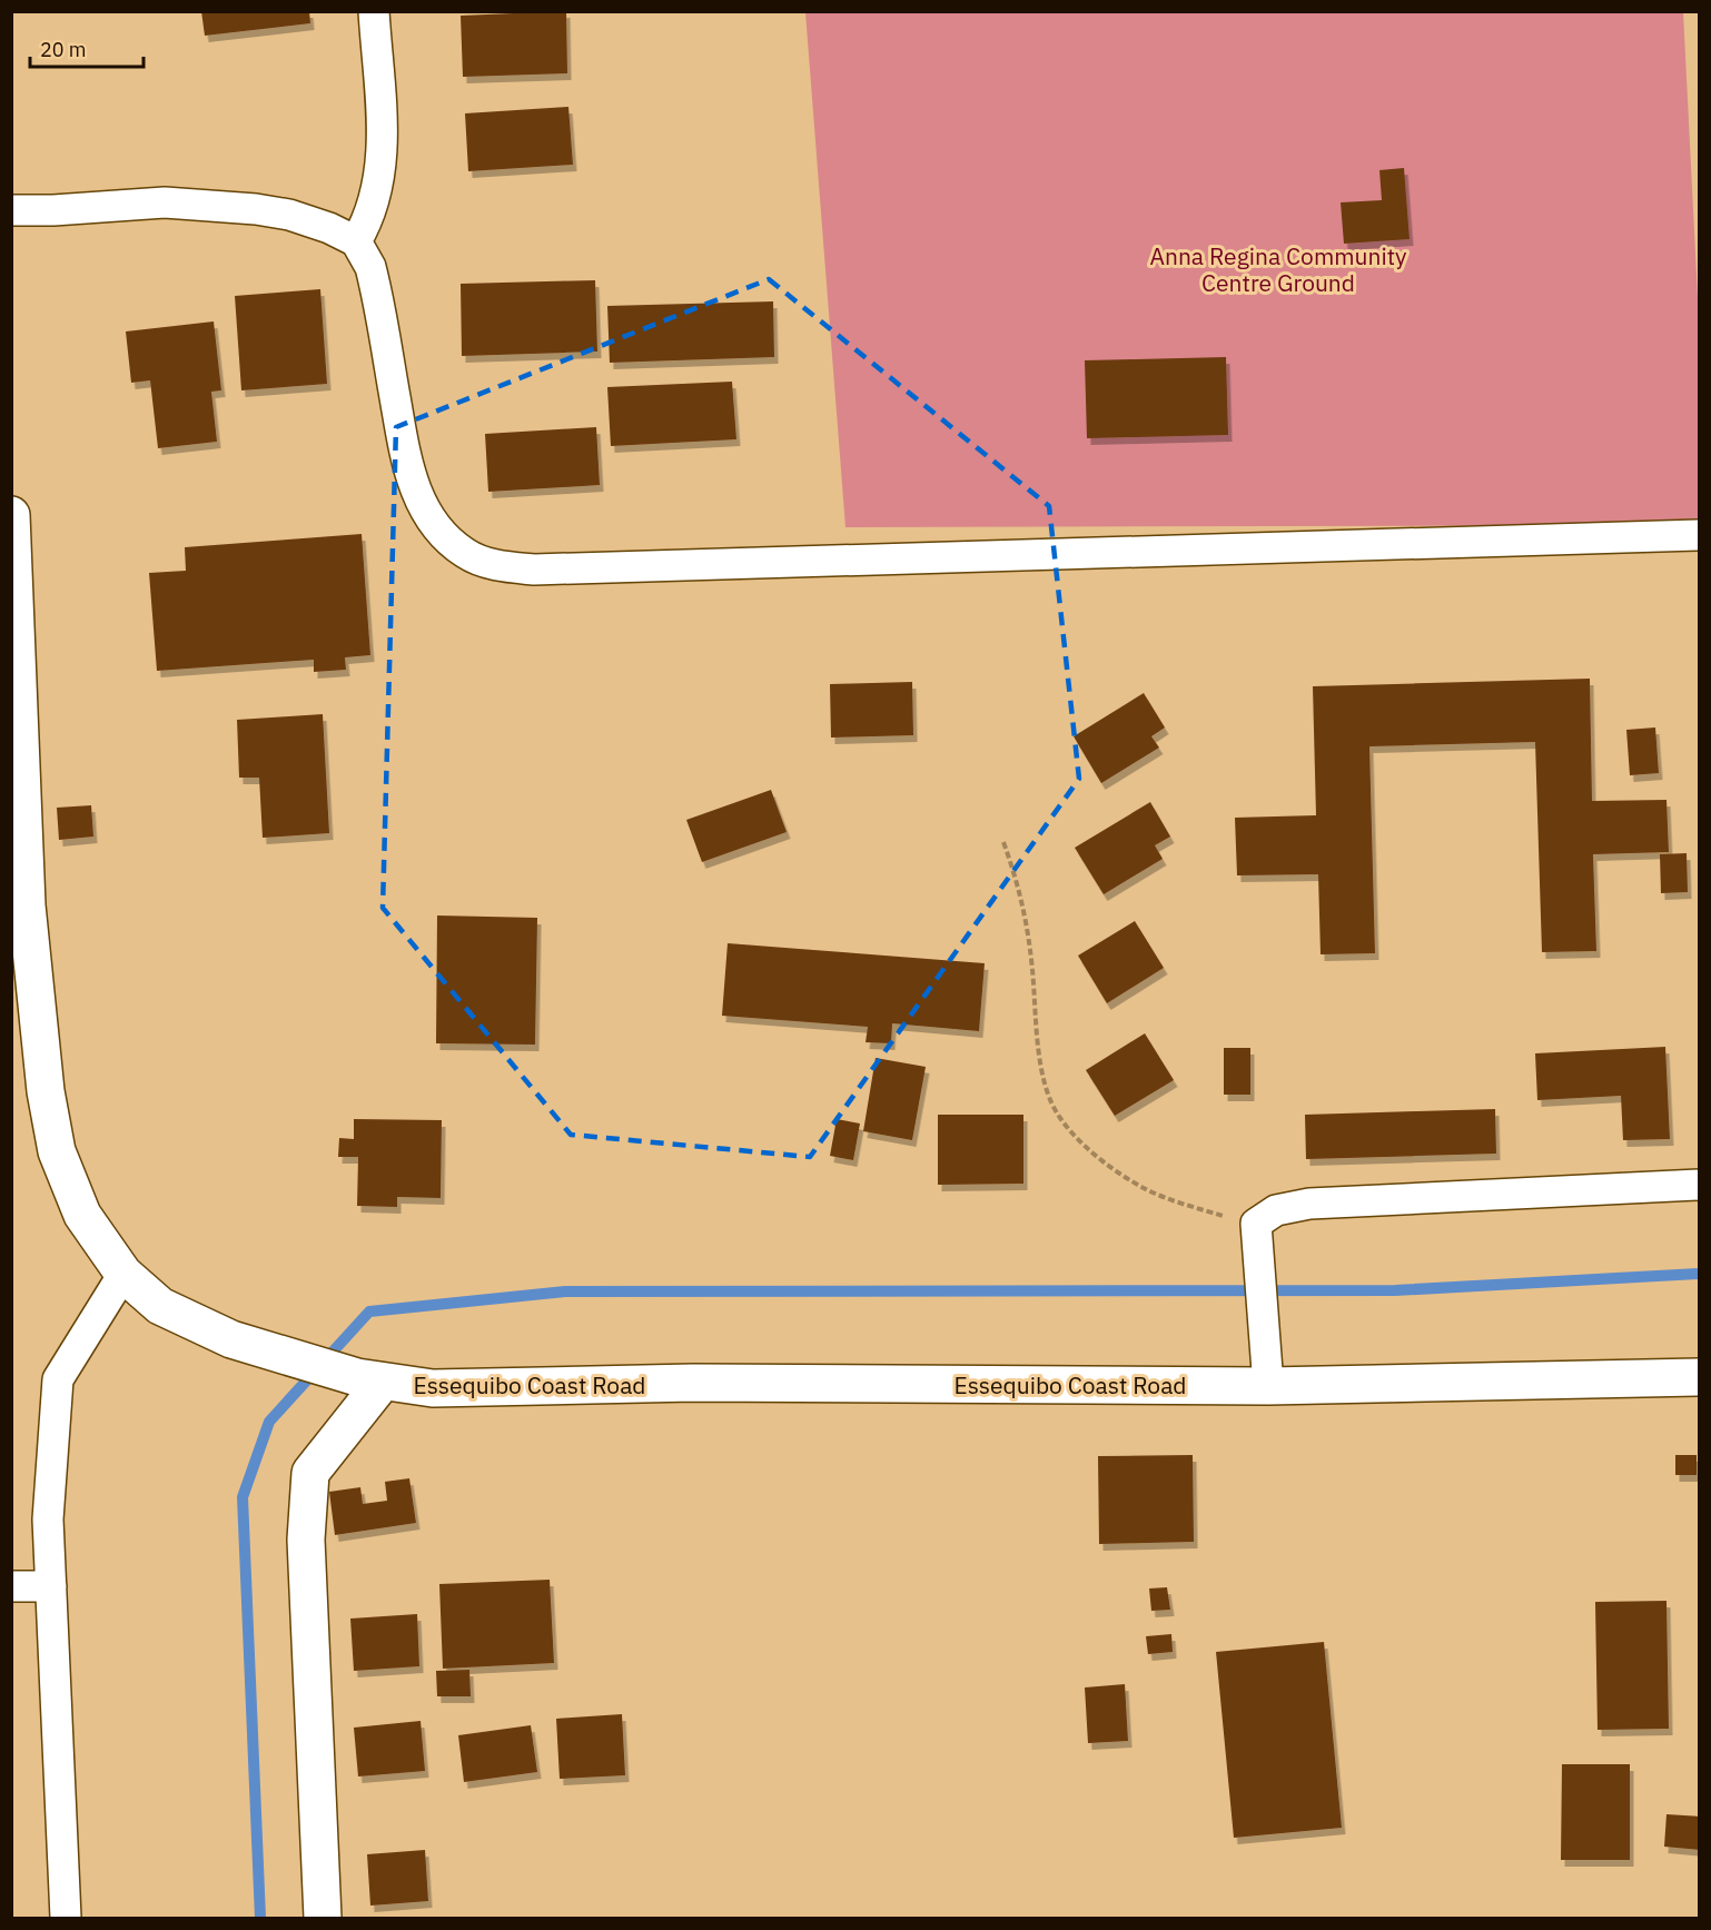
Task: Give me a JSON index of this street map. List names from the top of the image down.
{
  "streets": {
    "main road": ["Essequibo Coast Road"]
  },
  "parks": ["Anna Regina Community Centre Ground"],
  "scale_bar": "20 m"
}
